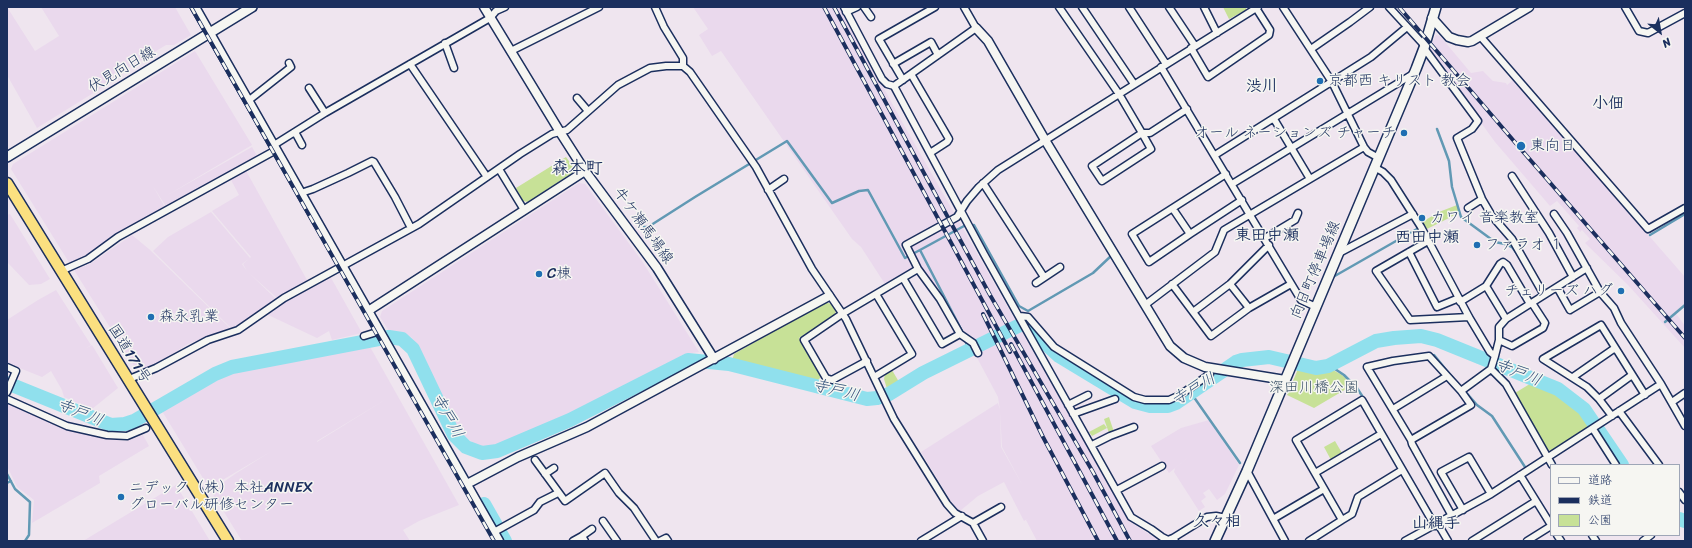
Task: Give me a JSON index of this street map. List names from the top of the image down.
{
  "streets": {
    "highway": ["国道171号"],
    "main road": ["伏見向日線", "向日町停車場線"],
    "street": ["牛ケ瀬馬場線"]
  },
  "districts": [
    "渋川",
    "小佃",
    "森本町",
    "東田中瀬",
    "西田中瀬",
    "久々相",
    "山縄手"
  ],
  "water": ["寺戸川"],
  "parks": ["深田川橋公園"],
  "places": [
    "京都西 キリスト 教会",
    "オール ネーションズ チャーチ",
    "東向日",
    "カワイ 音楽教室",
    "ファラオ １",
    "C棟",
    "チェリーズ ハグ",
    "森永乳業",
    "ニデック（株）本社ANNEX グローバル研修センター"
  ],
  "legend": ["道路", "鉄道", "公園"],
  "north": "bottom right"
}
